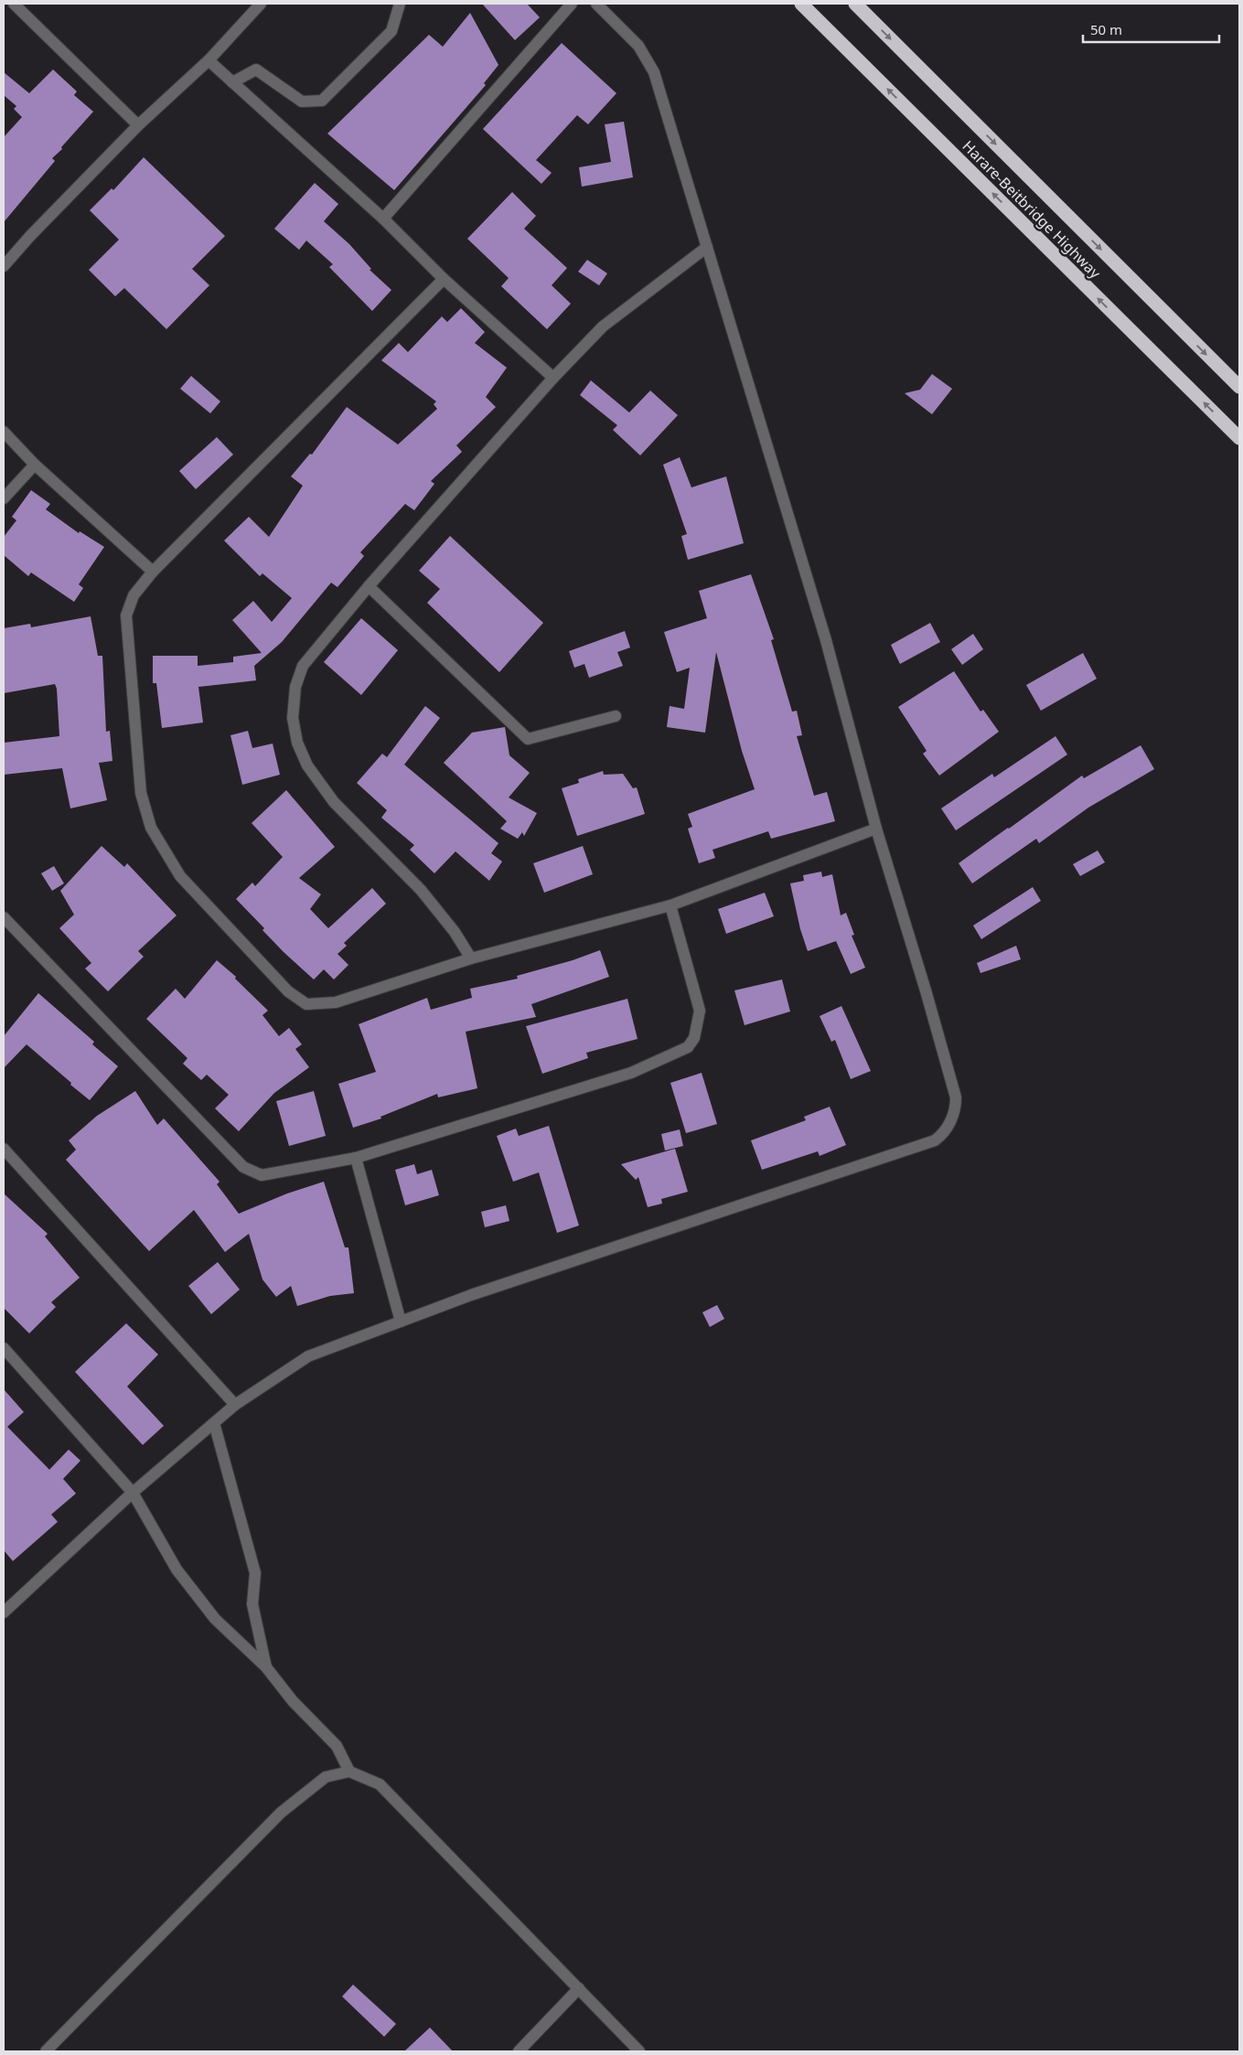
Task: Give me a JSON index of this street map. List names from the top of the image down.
{
  "streets": {
    "highway": ["Harare-Beitbridge Highway"]
  },
  "scale_bar": "50 m"
}
